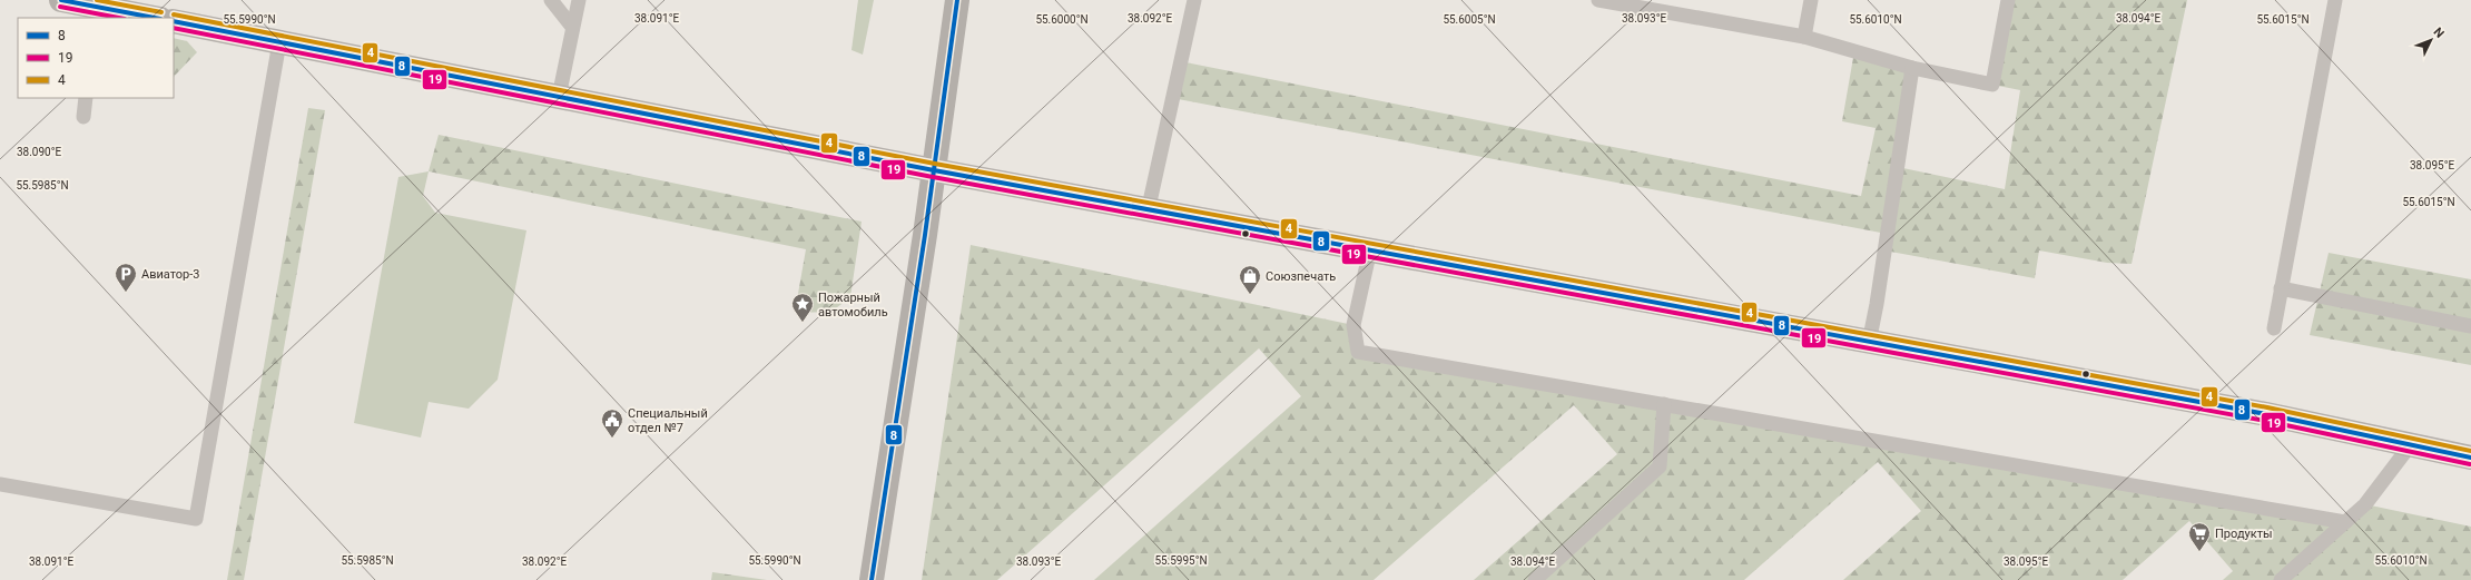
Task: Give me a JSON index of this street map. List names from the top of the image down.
{
  "places": {
    "parking": ["Авиатор-3"],
    "shop": ["Союзпечать"],
    "place": ["Пожарный автомобиль"],
    "public building": ["Специальный отдел №7"],
    "supermarket": ["Продукты"]
  },
  "lines": ["transit line 8", "transit line 4", "transit line 19"],
  "legend": ["8", "19", "4"],
  "north": "top right",
  "coordinates": [
    "38.092°E",
    "38.094°E",
    "38.091°E",
    "38.093°E",
    "55.5990°N",
    "55.6000°N",
    "55.6005°N",
    "55.6010°N",
    "55.6015°N",
    "38.090°E",
    "38.095°E",
    "55.5985°N",
    "55.5995°N"
  ]
}
